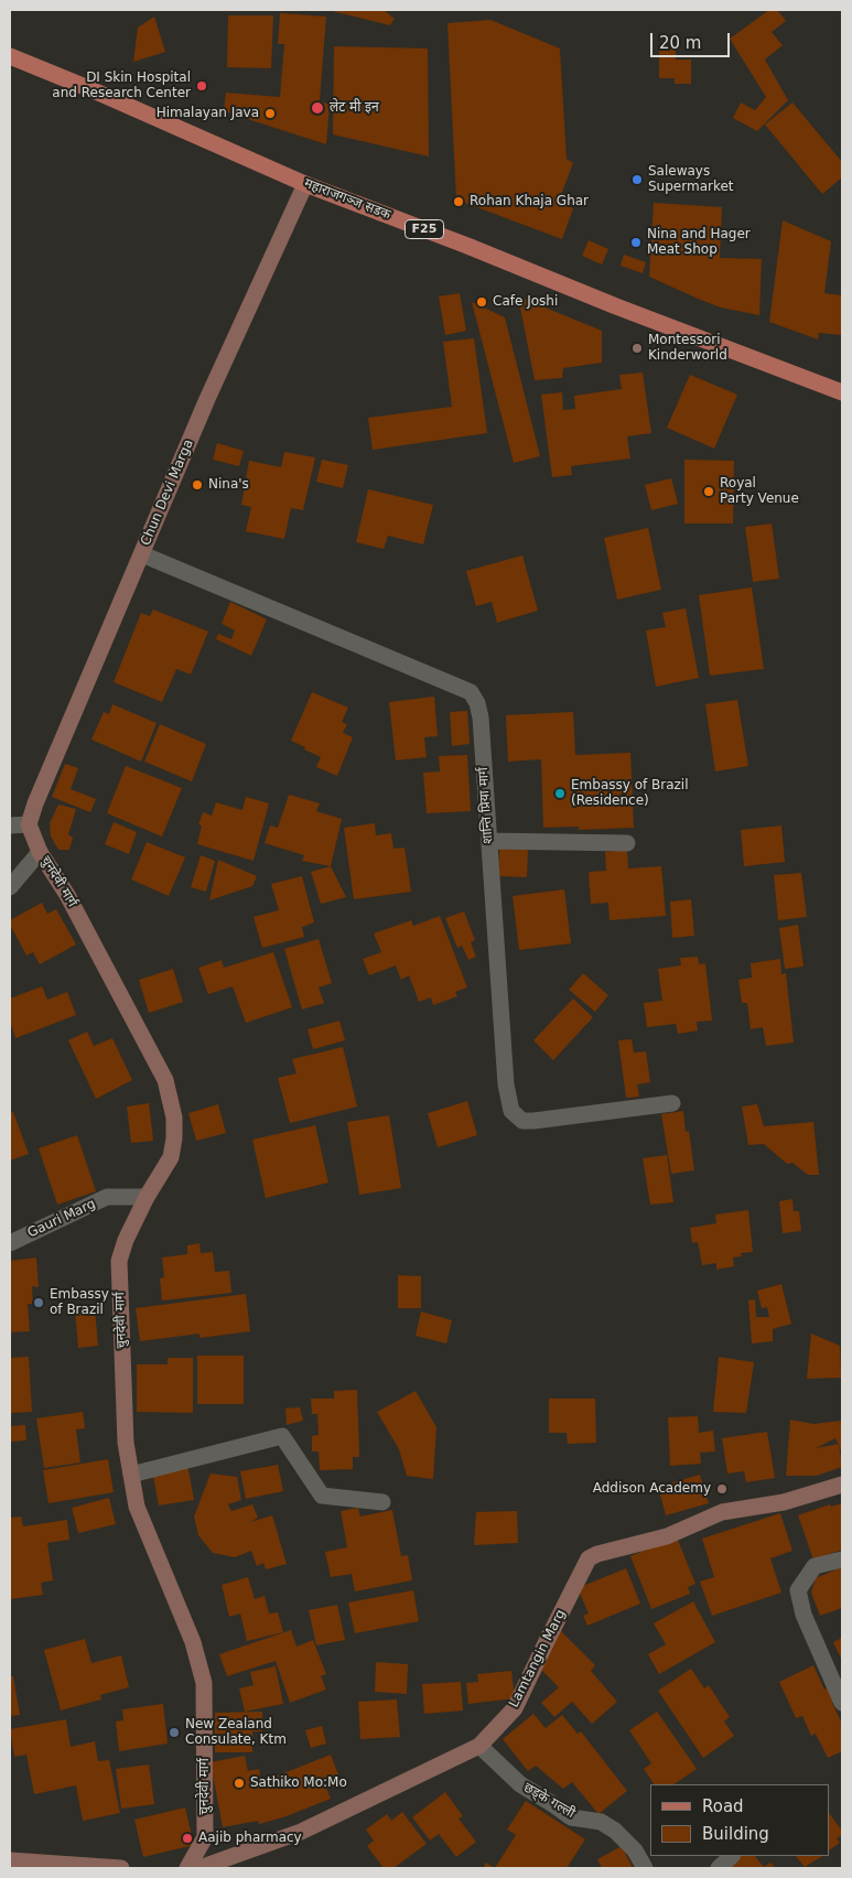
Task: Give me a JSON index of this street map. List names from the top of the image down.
{
  "streets": {
    "main road": ["महाराजगञ्ज सडक", "F25"],
    "street": [
      "Chun Devi Marga",
      "शान्ति प्रिया मार्ग",
      "चुनदेवी मार्ग",
      "Gauri Marg",
      "Lamtangin Marg",
      "छड्के गल्ली"
    ]
  },
  "crossings": [
    ["महाराजगञ्ज सडक", "Chun Devi Marga"],
    ["Chun Devi Marga", "शान्ति प्रिया मार्ग"],
    ["Chun Devi Marga", "चुनदेवी मार्ग"],
    ["चुनदेवी मार्ग", "Gauri Marg"],
    ["Lamtangin Marg", "छड्के गल्ली"]
  ],
  "places": [
    "DI Skin Hospital and Research Center",
    "लेट मी इन",
    "Himalayan Java",
    "Saleways Supermarket",
    "Rohan Khaja Ghar",
    "Nina and Hager Meat Shop",
    "Cafe Joshi",
    "Montessori Kinderworld",
    "Nina's",
    "Royal Party Venue",
    "Embassy of Brazil (Residence)",
    "Embassy of Brazil",
    "Addison Academy",
    "New Zealand Consulate, Ktm",
    "Sathiko Mo:Mo",
    "Aajib pharmacy"
  ],
  "legend": ["Road", "Building"],
  "scale_bar": "20 m"
}
